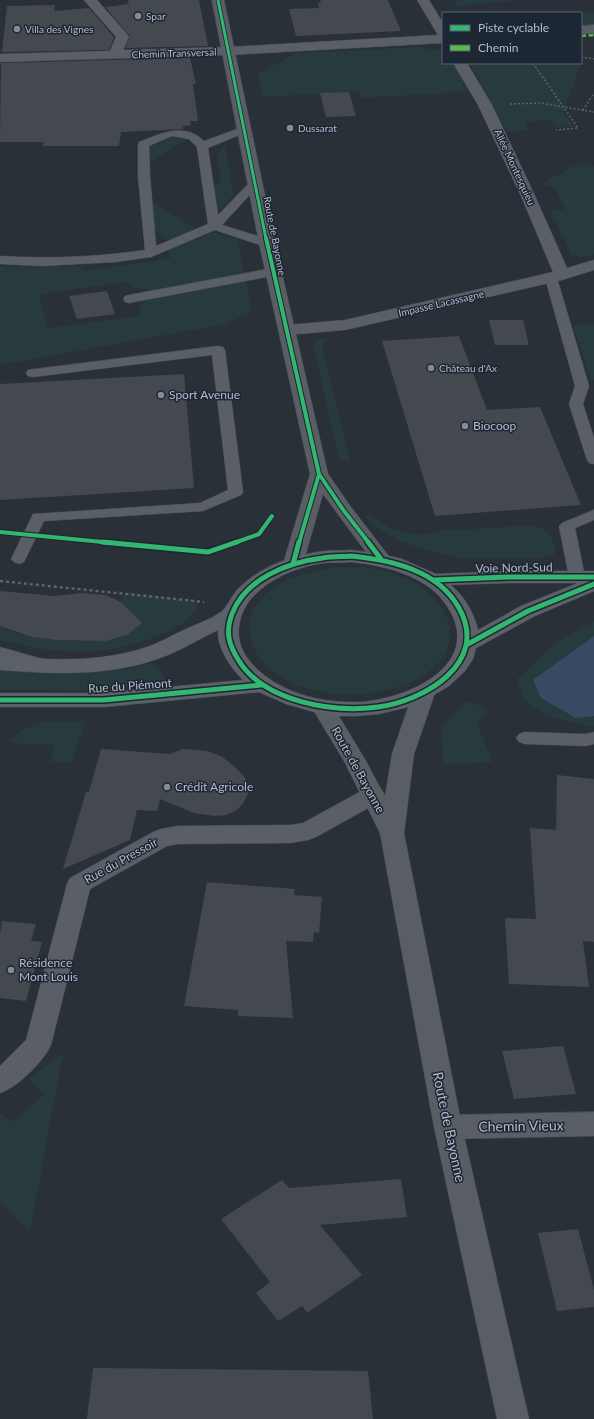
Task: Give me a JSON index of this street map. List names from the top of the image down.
{
  "streets": {
    "main road": ["Route de Bayonne", "Voie Nord-Sud", "Rue du Piémont"],
    "street": [
      "Chemin Transversal",
      "Allée Montesquieu",
      "Impasse Lacassagne",
      "Rue du Pressoir",
      "Chemin Vieux"
    ]
  },
  "crossings": [
    ["Chemin Transversal", "Route de Bayonne"],
    ["Allée Montesquieu", "Impasse Lacassagne"],
    ["Route de Bayonne", "Impasse Lacassagne"],
    ["Route de Bayonne", "Rue du Pressoir"],
    ["Route de Bayonne", "Chemin Vieux"]
  ],
  "places": [
    "Spar",
    "Villa des Vignes",
    "Dussarat",
    "Château d'Ax",
    "Sport Avenue",
    "Biocoop",
    "Crédit Agricole",
    "Résidence Mont Louis"
  ],
  "legend": ["Piste cyclable", "Chemin"]
}
